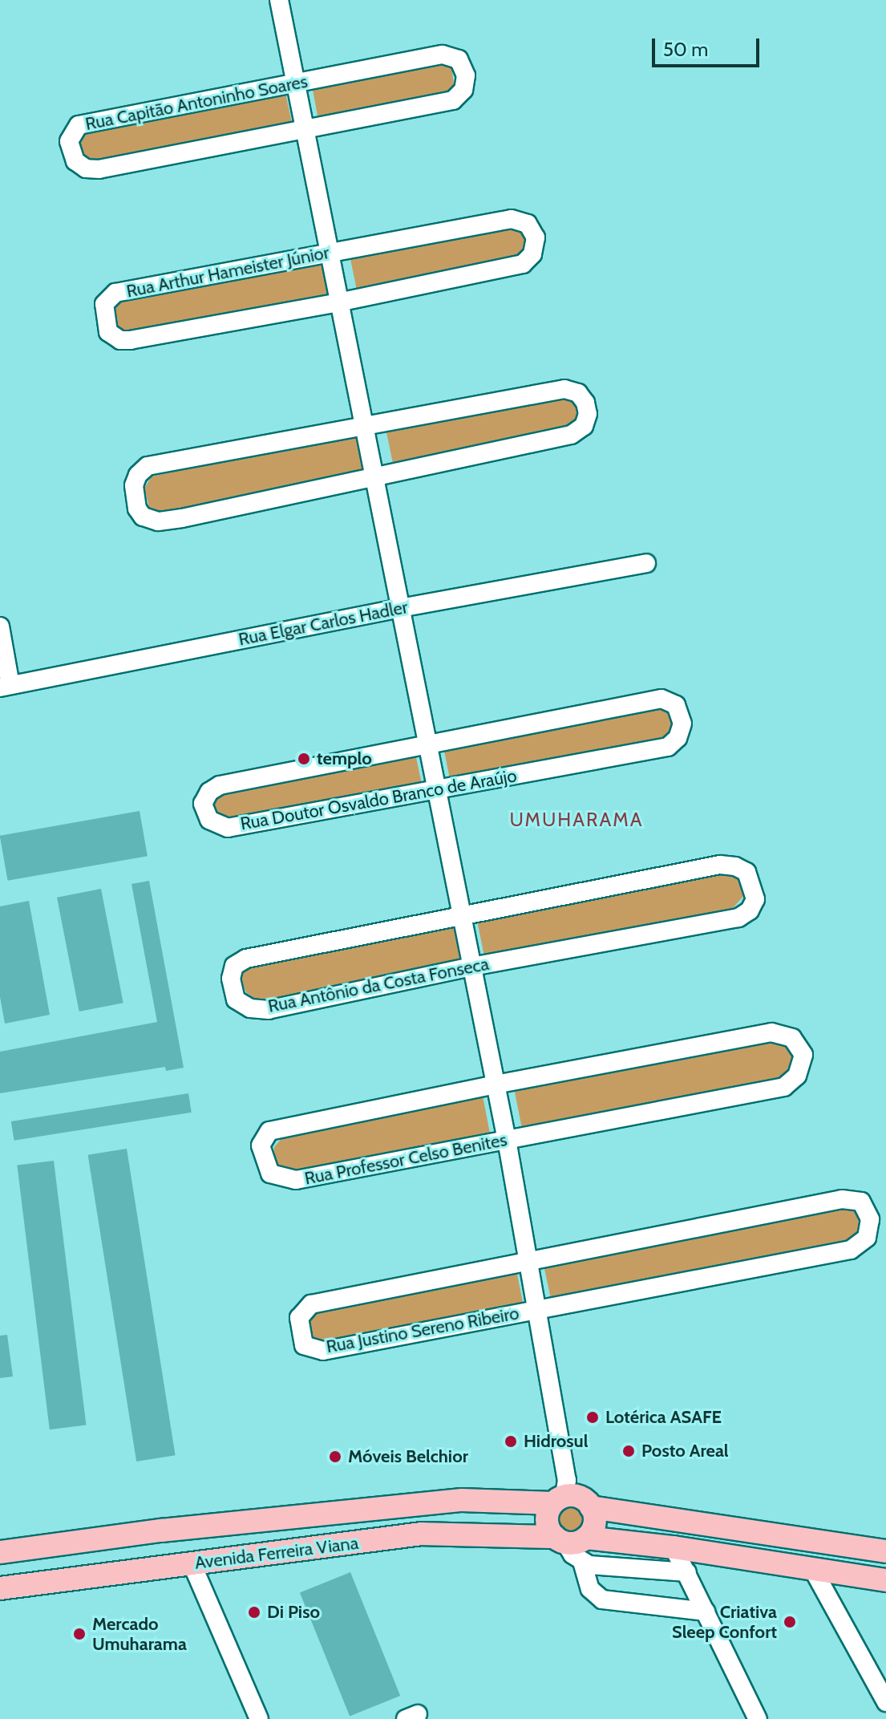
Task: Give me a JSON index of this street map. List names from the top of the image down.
{
  "streets": {
    "main road": ["Avenida Ferreira Viana"],
    "street": [
      "Rua Capitão Antoninho Soares",
      "Rua Arthur Hameister Júnior",
      "Rua Elgar Carlos Hadler",
      "Rua Doutor Osvaldo Branco de Araújo",
      "Rua Antônio da Costa Fonseca",
      "Rua Professor Celso Benites",
      "Rua Justino Sereno Ribeiro"
    ]
  },
  "districts": ["UMUHARAMA"],
  "places": [
    "templo",
    "Lotérica ASAFE",
    "Hidrosul",
    "Posto Areal",
    "Móveis Belchior",
    "Di Piso",
    "Criativa Sleep Confort",
    "Mercado Umuharama"
  ],
  "scale_bar": "50 m"
}
